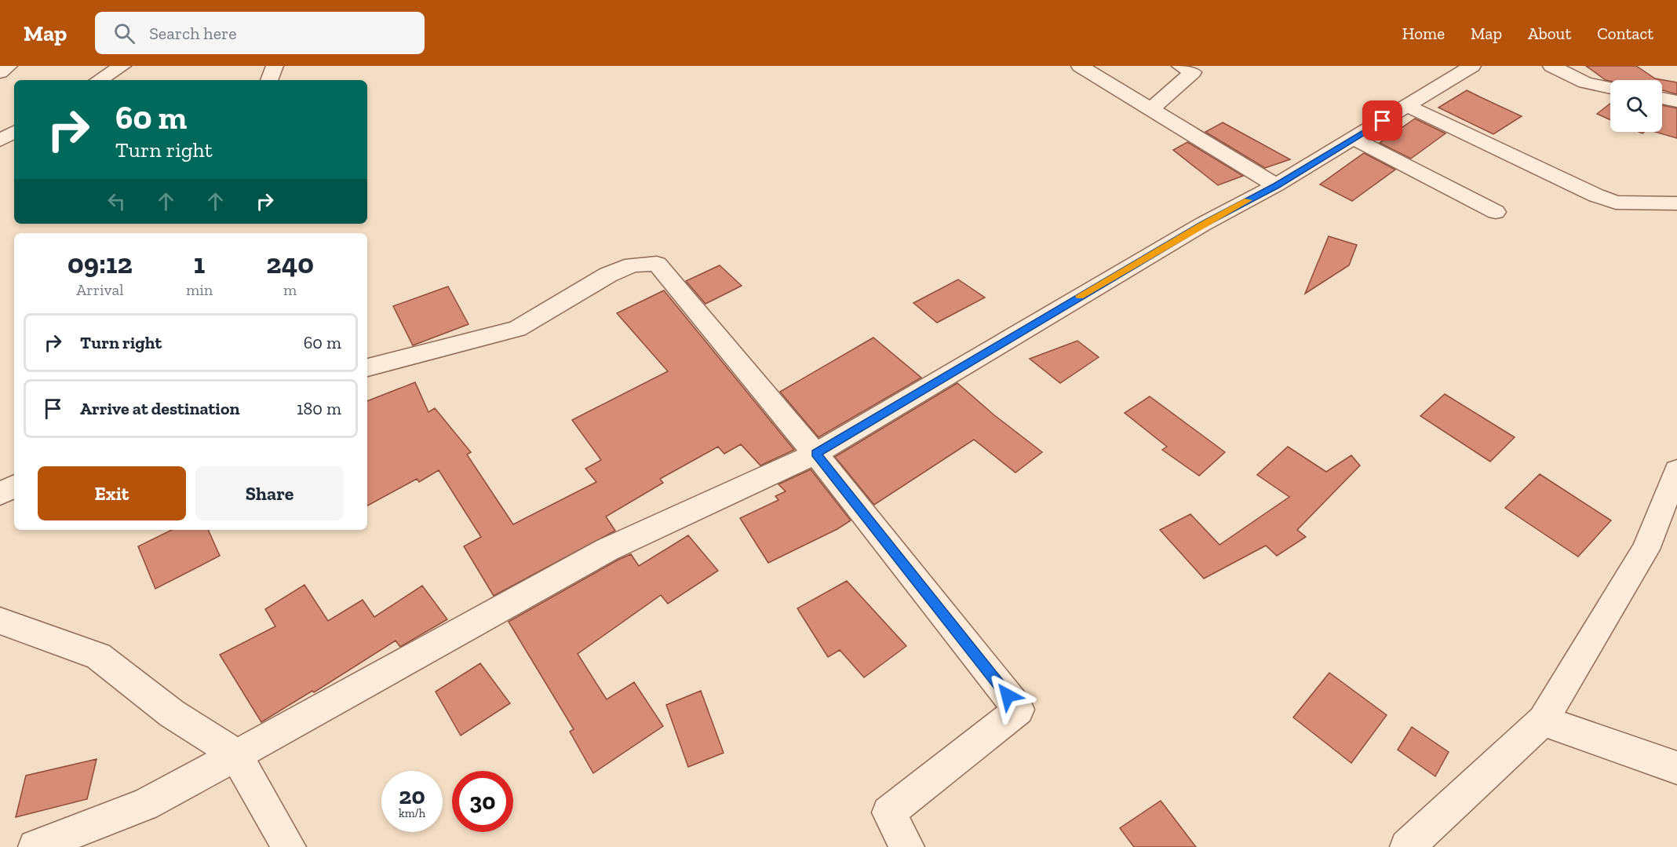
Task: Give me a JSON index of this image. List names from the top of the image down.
{
  "page": {
    "header": "Map",
    "search": "Search here",
    "nav": [
      "Home",
      "Map",
      "About",
      "Contact"
    ],
    "turn": ["60 m", "Turn right"],
    "eta": [
      "09:12",
      "Arrival",
      "1",
      "min",
      "240",
      "m"
    ],
    "list": [
      {
        "name": "Turn right",
        "value": "60 m"
      },
      {
        "name": "Arrive at destination",
        "value": "180 m"
      }
    ],
    "buttons": ["Exit", "Share"],
    "speed": "20 km/h",
    "limit": "30"
  }
}
